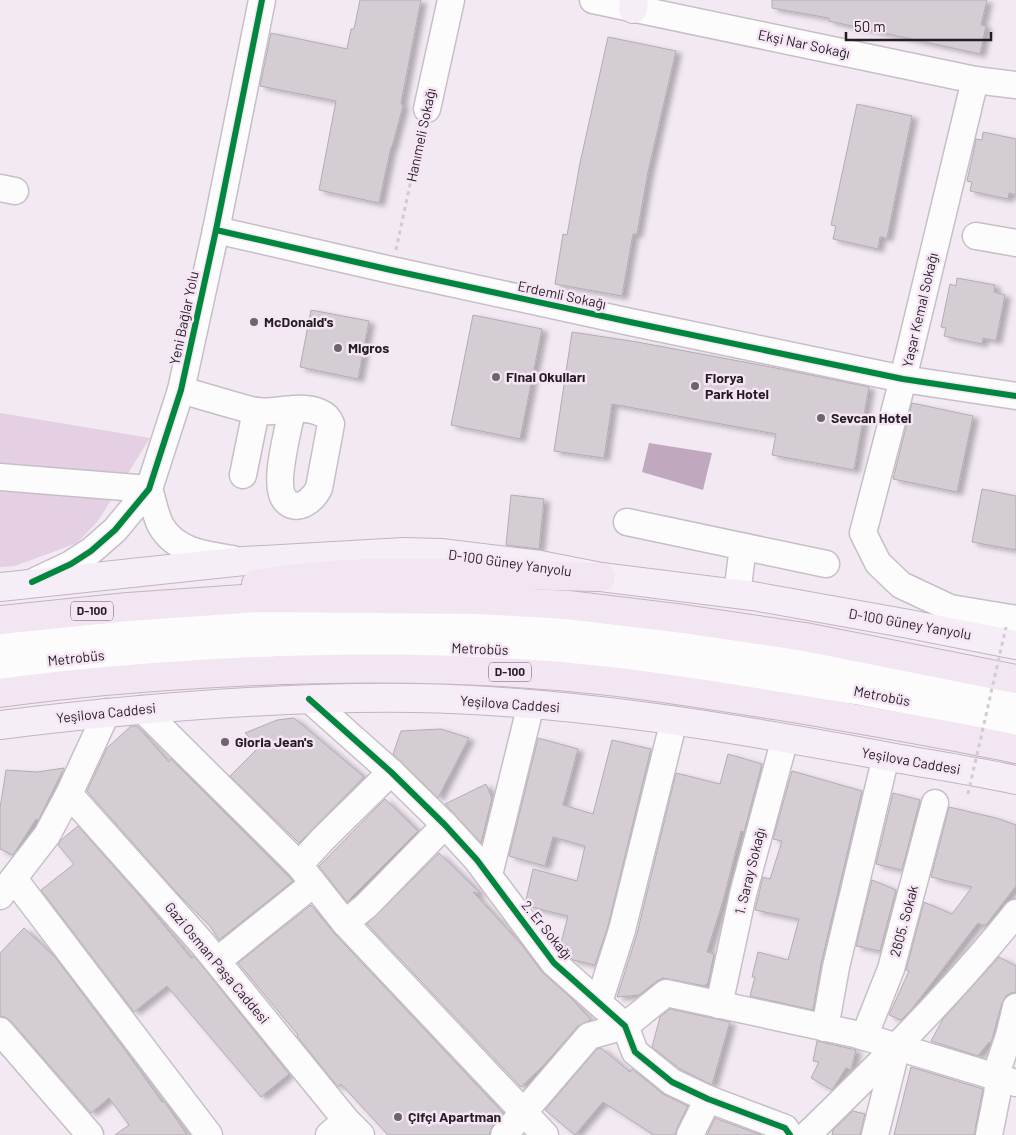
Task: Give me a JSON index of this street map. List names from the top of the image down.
{
  "streets": {
    "highway": ["D-100"],
    "main road": ["D-100 Güney Yanyolu", "Yeşilova Caddesi"],
    "street": [
      "Ekşi Nar Sokağı",
      "Hanımeli Sokağı",
      "Erdemli Sokağı",
      "Yaşar Kemal Sokağı",
      "Yeni Bağlar Yolu",
      "Metrobüs",
      "1. Saray Sokağı",
      "2605. Sokak",
      "2. Er Sokağı",
      "Gazi Osman Paşa Caddesi"
    ]
  },
  "crossings": [
    ["Ekşi Nar Sokağı", "Yaşar Kemal Sokağı"],
    ["Hanımeli Sokağı", "Erdemli Sokağı"],
    ["Erdemli Sokağı", "Yaşar Kemal Sokağı"],
    ["Erdemli Sokağı", "Yeni Bağlar Yolu"],
    ["Yaşar Kemal Sokağı", "D-100 Güney Yanyolu"],
    ["Yeni Bağlar Yolu", "D-100 Güney Yanyolu"],
    ["Yeşilova Caddesi", "1. Saray Sokağı"],
    ["Yeşilova Caddesi", "2. Er Sokağı"]
  ],
  "places": [
    "McDonald's",
    "Migros",
    "Final Okulları",
    "Florya Park Hotel",
    "Sevcan Hotel",
    "Gloria Jean's",
    "Çifçi Apartman"
  ],
  "scale_bar": "50 m"
}
